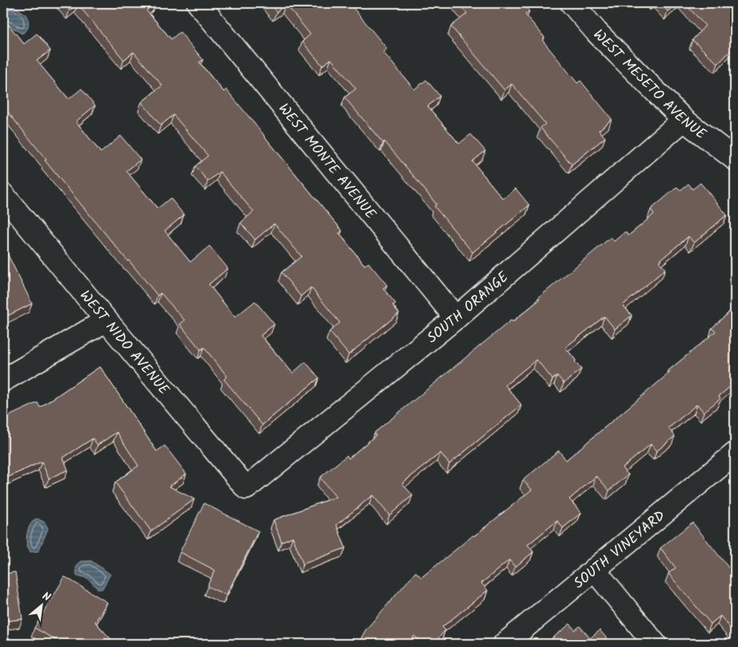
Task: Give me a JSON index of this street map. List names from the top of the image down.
{
  "streets": {
    "street": [
      "WEST MESETO AVENUE",
      "WEST MONTE AVENUE",
      "SOUTH ORANGE",
      "WEST NIDO AVENUE",
      "SOUTH VINEYARD"
    ]
  },
  "crossings": [
    ["WEST MESETO AVENUE", "SOUTH ORANGE"],
    ["WEST MONTE AVENUE", "SOUTH ORANGE"],
    ["SOUTH ORANGE", "WEST NIDO AVENUE"]
  ],
  "north": "top right"
}
